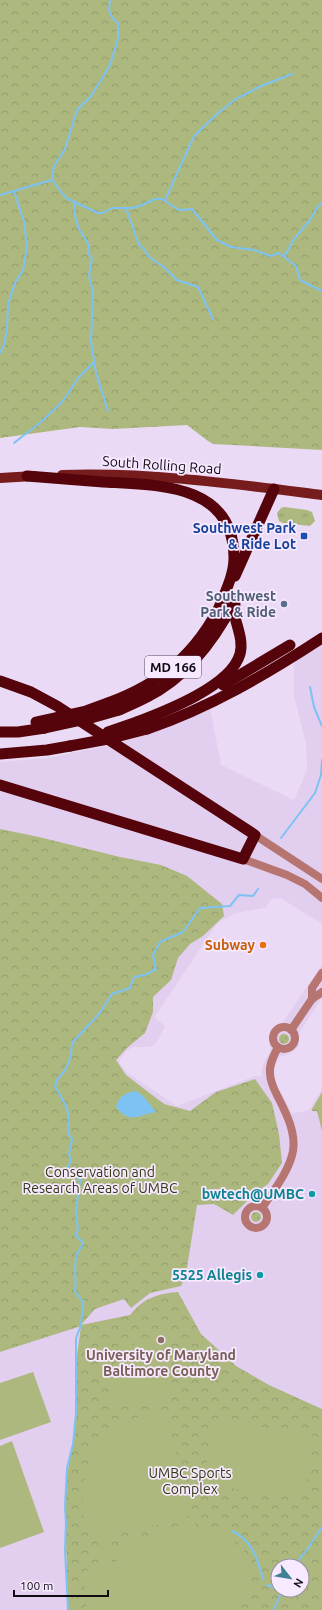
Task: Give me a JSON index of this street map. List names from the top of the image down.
{
  "streets": {
    "highway": ["MD 166"],
    "main road": ["South Rolling Road"]
  },
  "crossings": [
    ["South Rolling Road", "MD 166"]
  ],
  "parks": ["Conservation and Research Areas of UMBC", "UMBC Sports Complex"],
  "places": {
    "transit": ["Southwest Park & Ride Lot"],
    "other": [
      "Southwest Park & Ride",
      "Subway",
      "bwtech@UMBC",
      "5525 Allegis",
      "University of Maryland Baltimore County"
    ]
  },
  "scale_bar": "100 m",
  "north": "bottom right"
}
